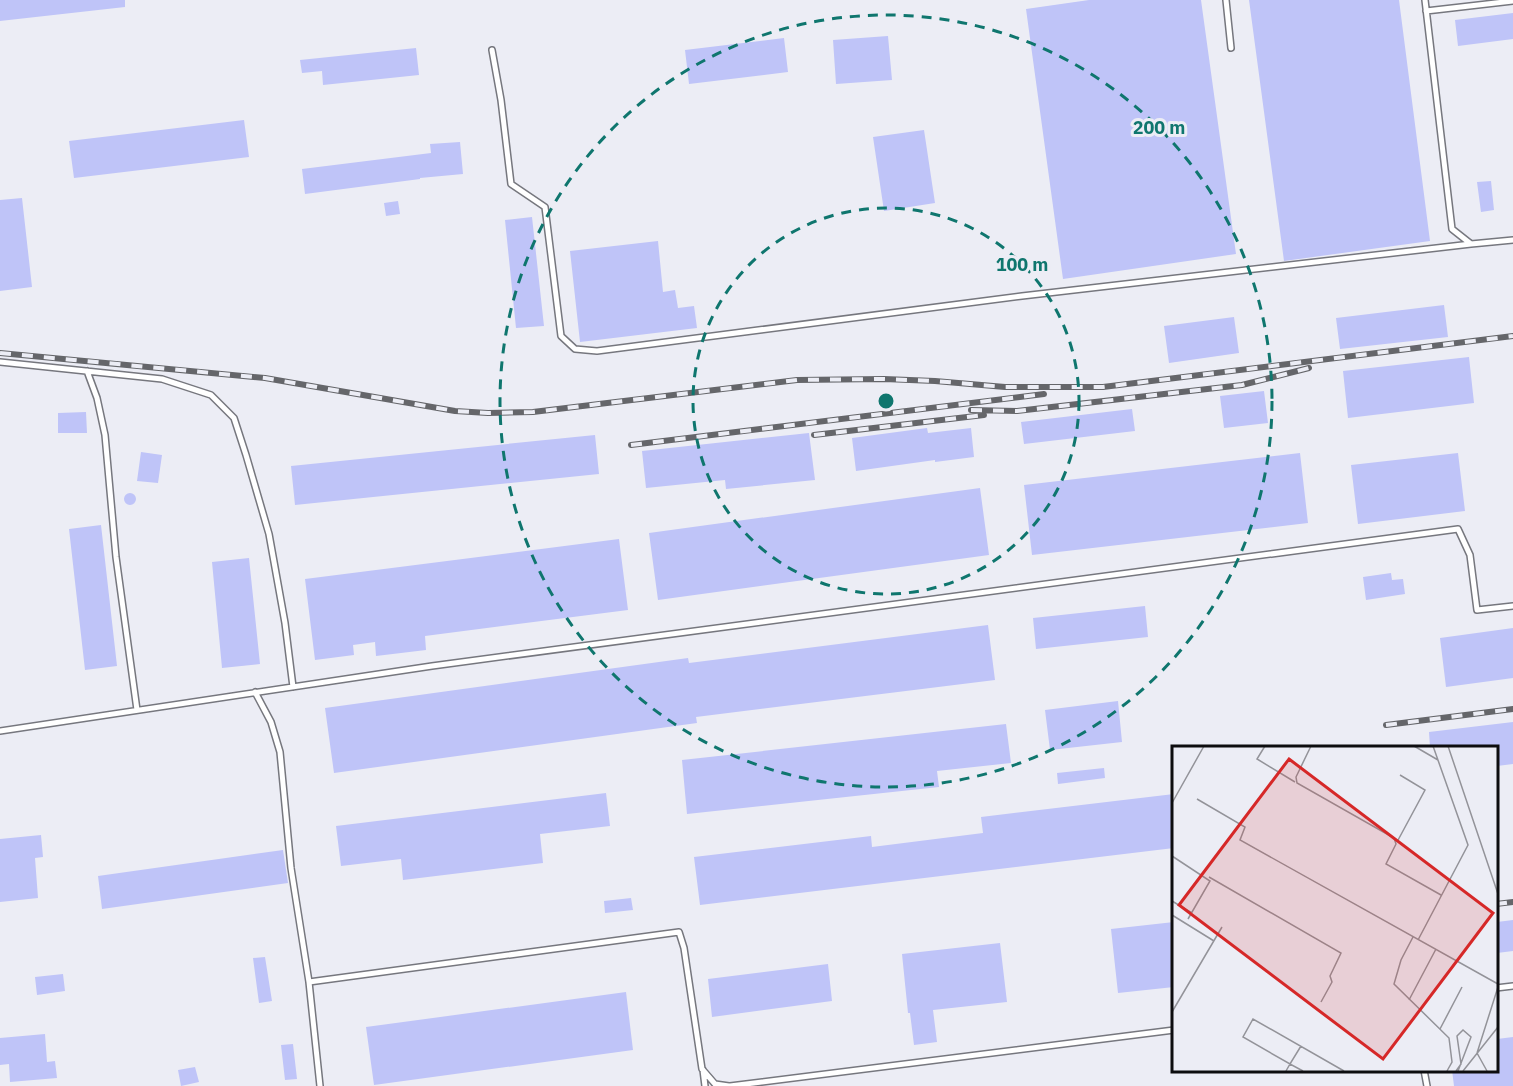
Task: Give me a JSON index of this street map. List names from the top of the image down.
{
  "rings": ["200 m", "100 m"]
}
